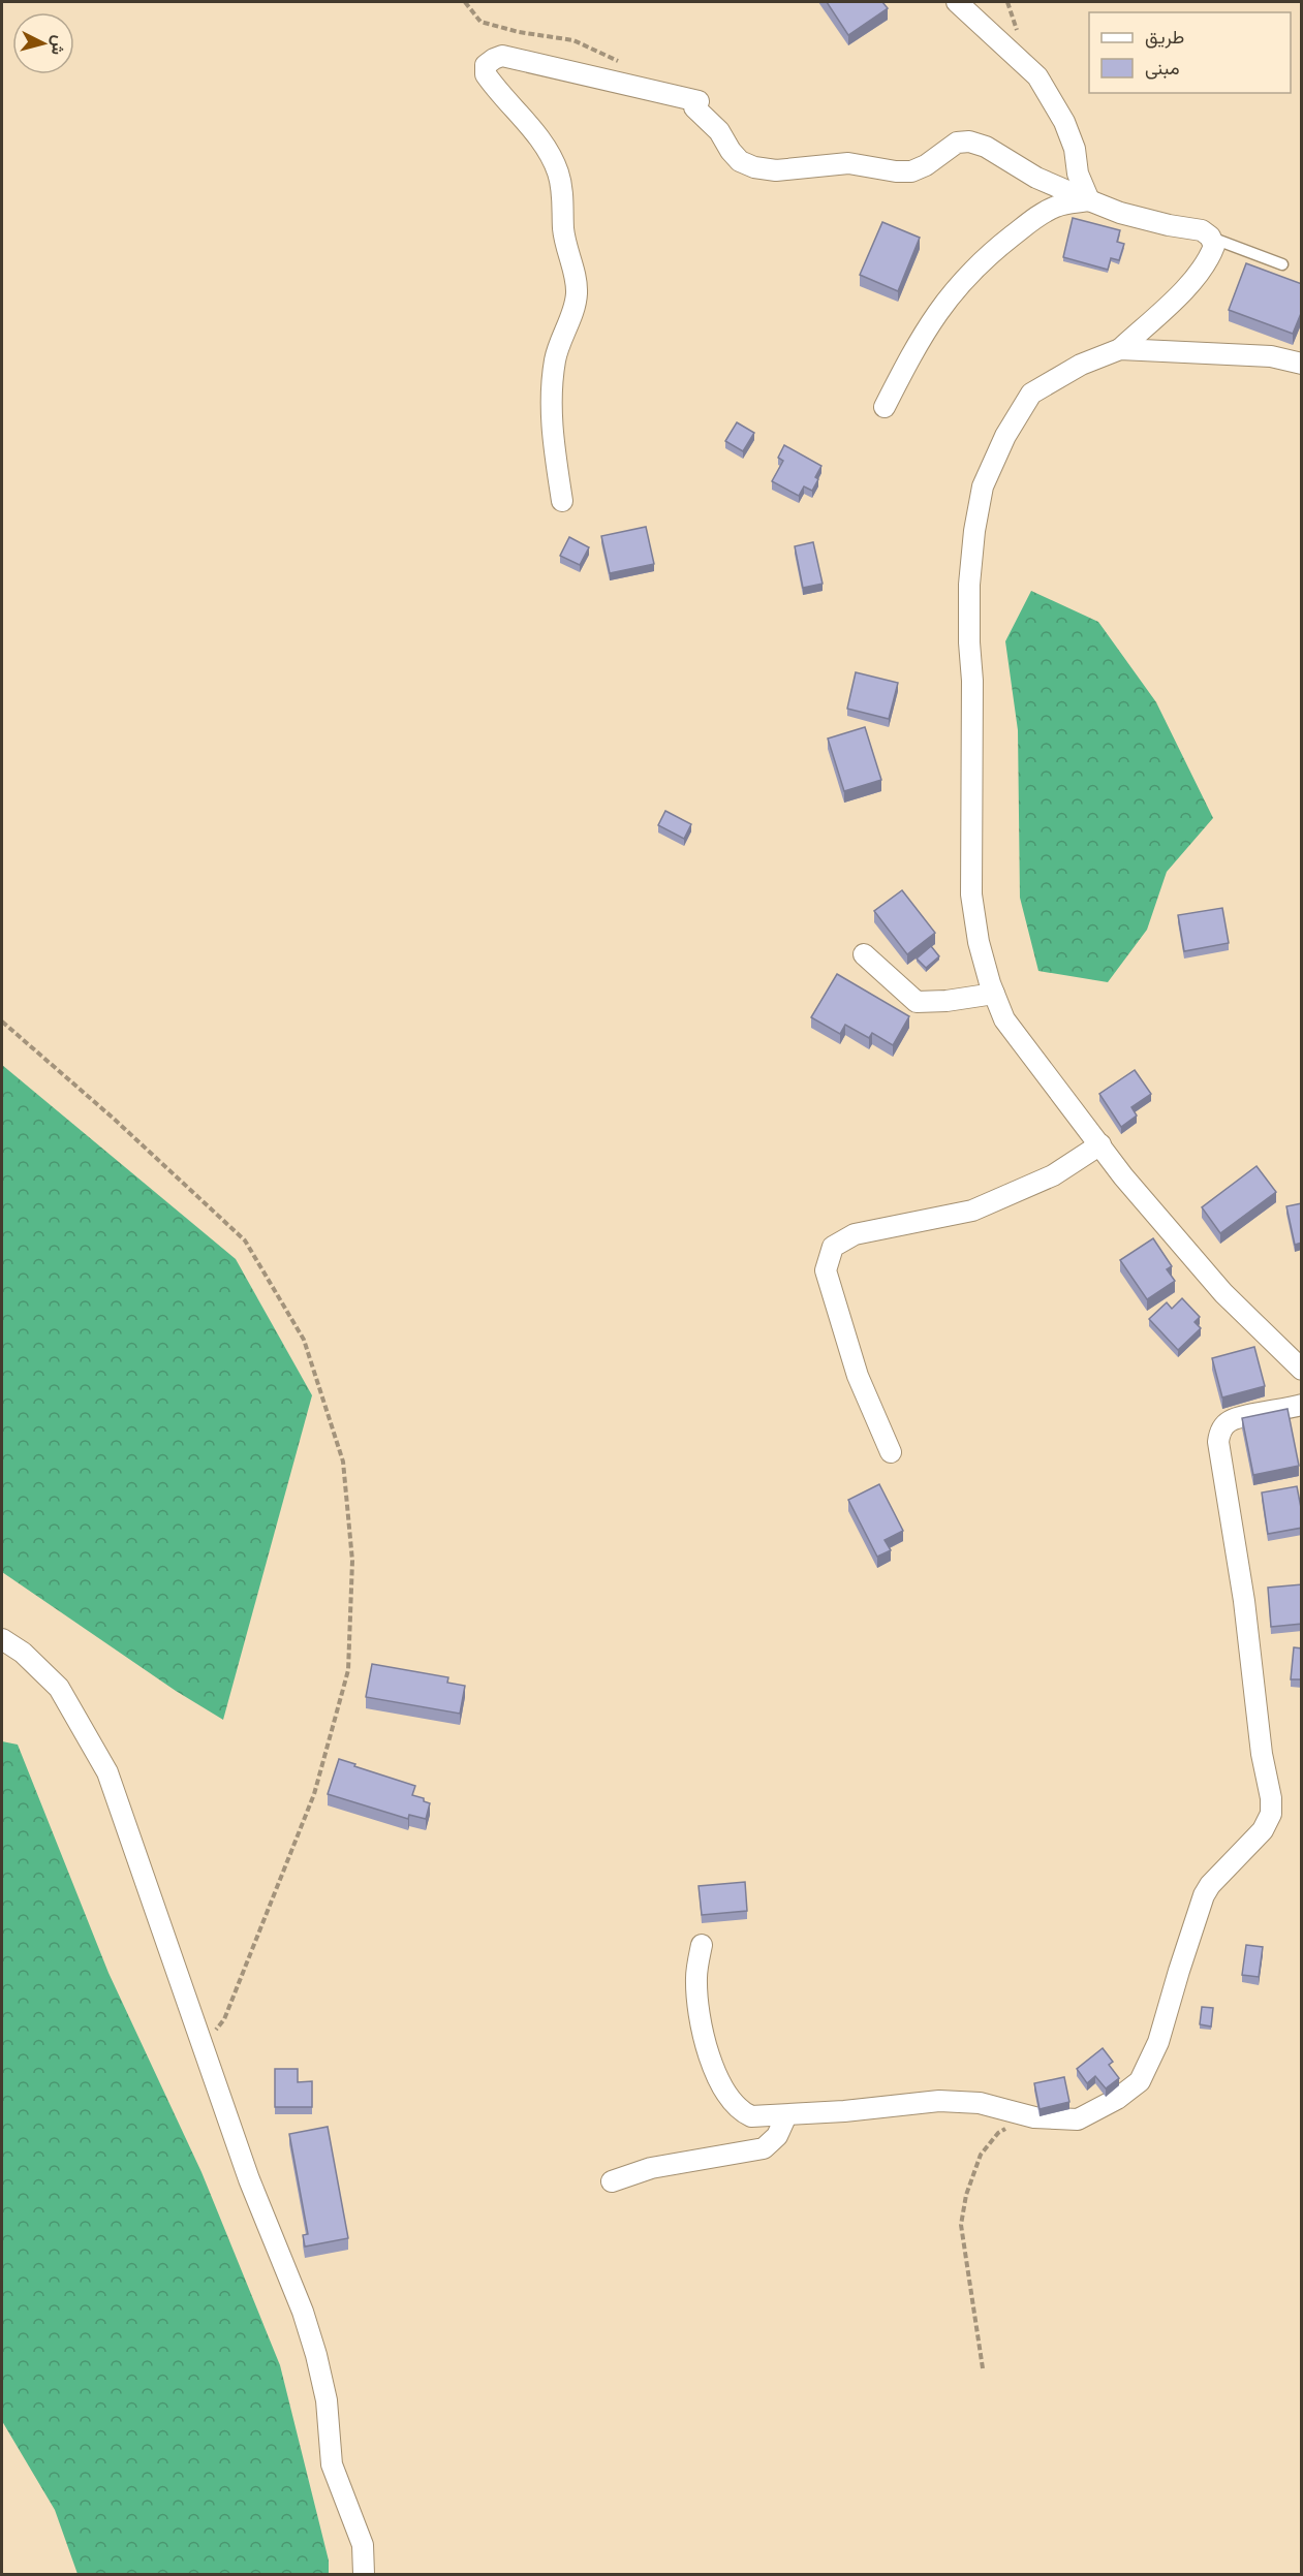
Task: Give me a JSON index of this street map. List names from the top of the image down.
{
  "legend": ["طريق", "مبنى"],
  "north": "right"
}
